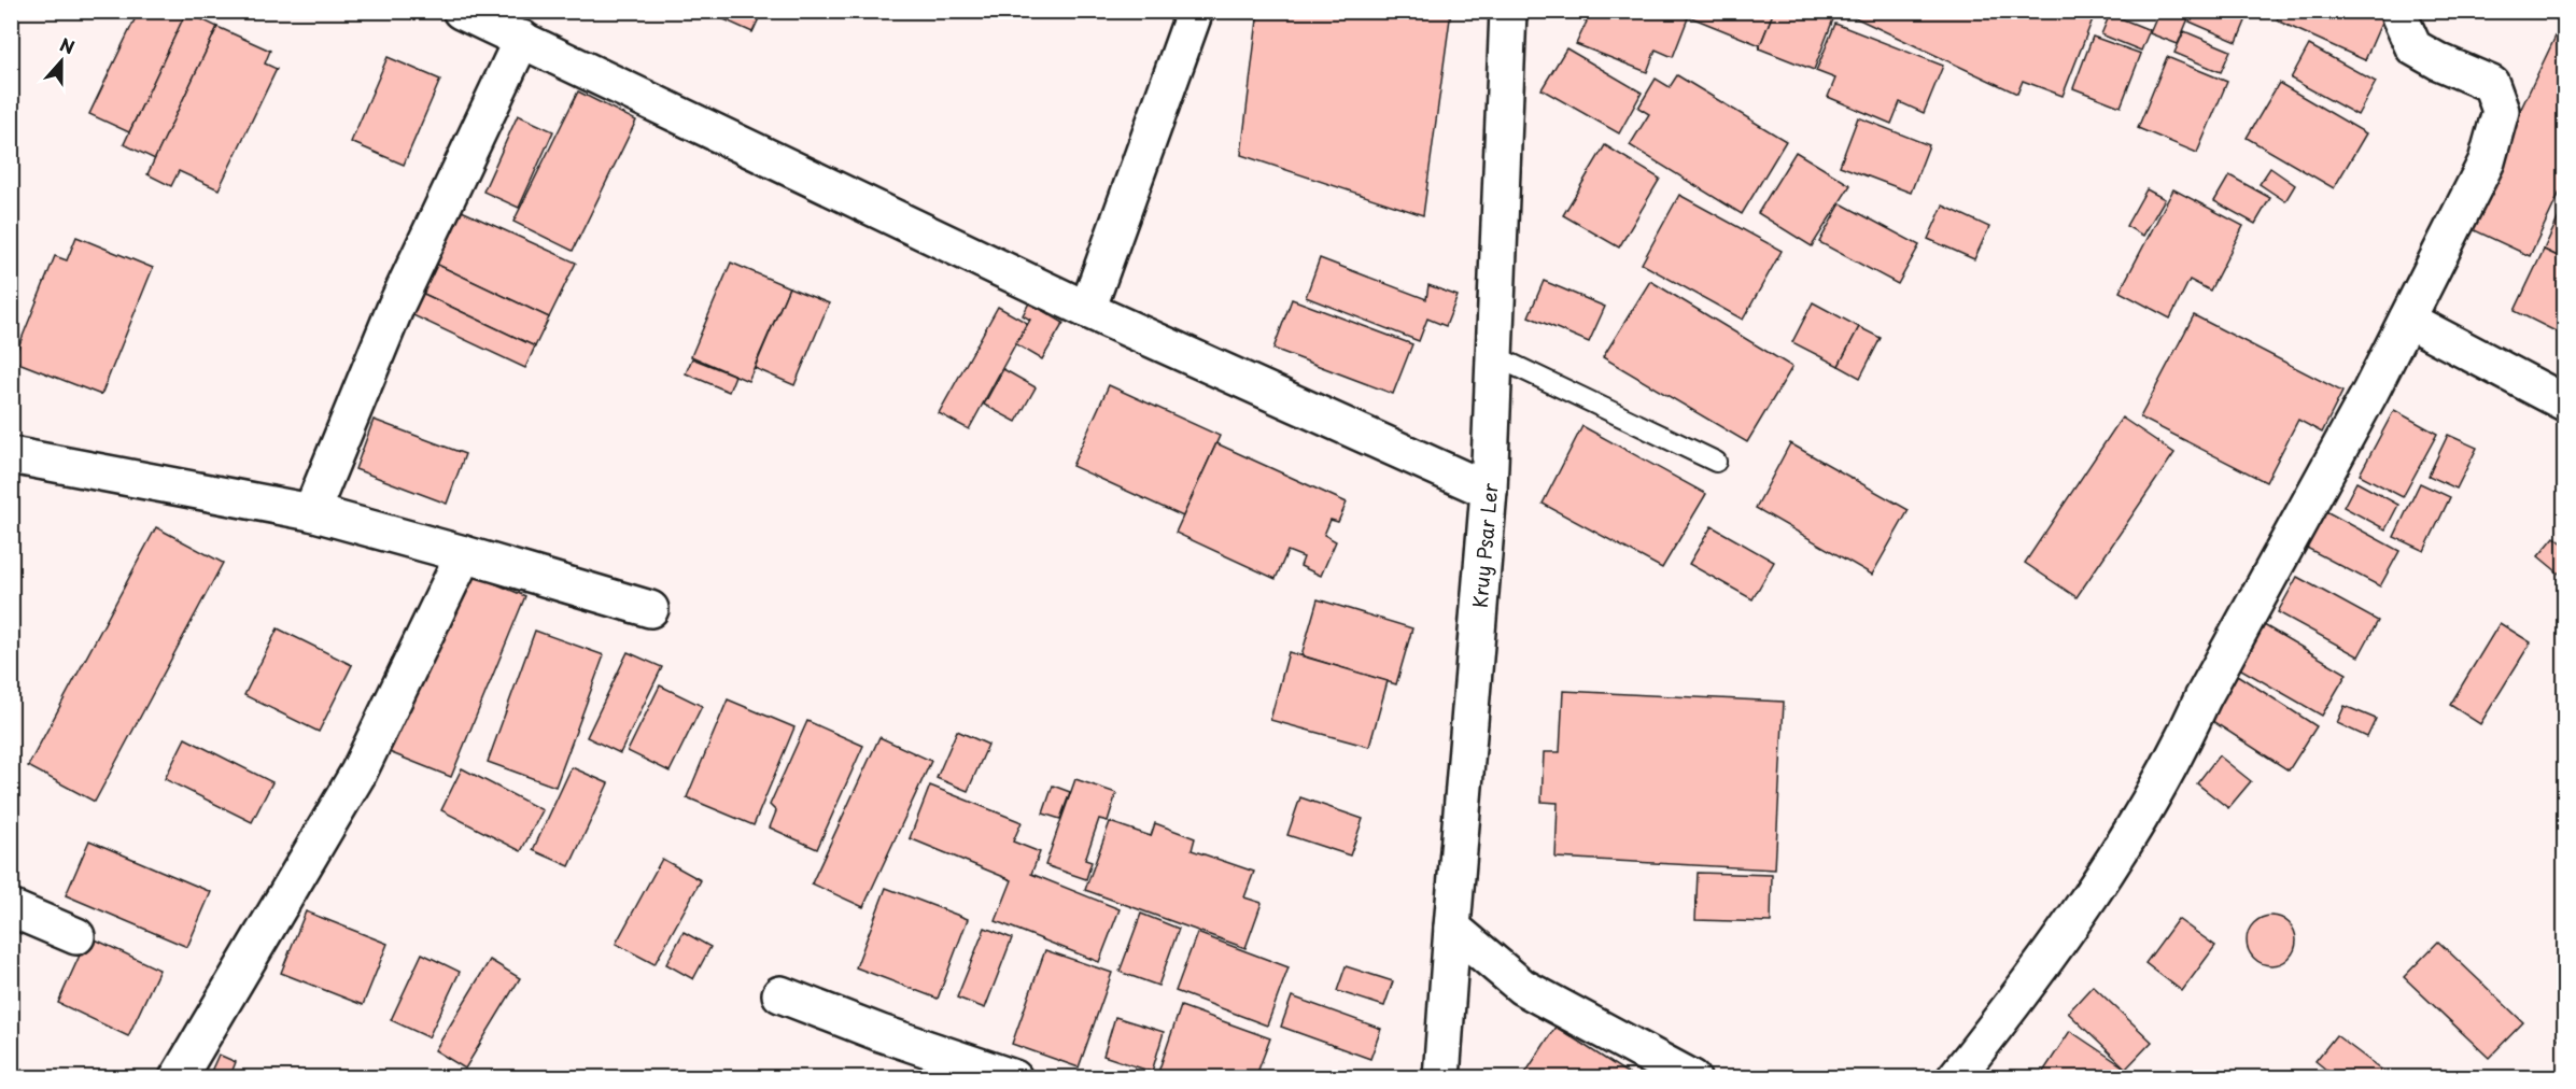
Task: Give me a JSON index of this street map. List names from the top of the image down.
{
  "streets": {
    "street": ["Kruy Psar Ler"]
  },
  "north": "top"
}
